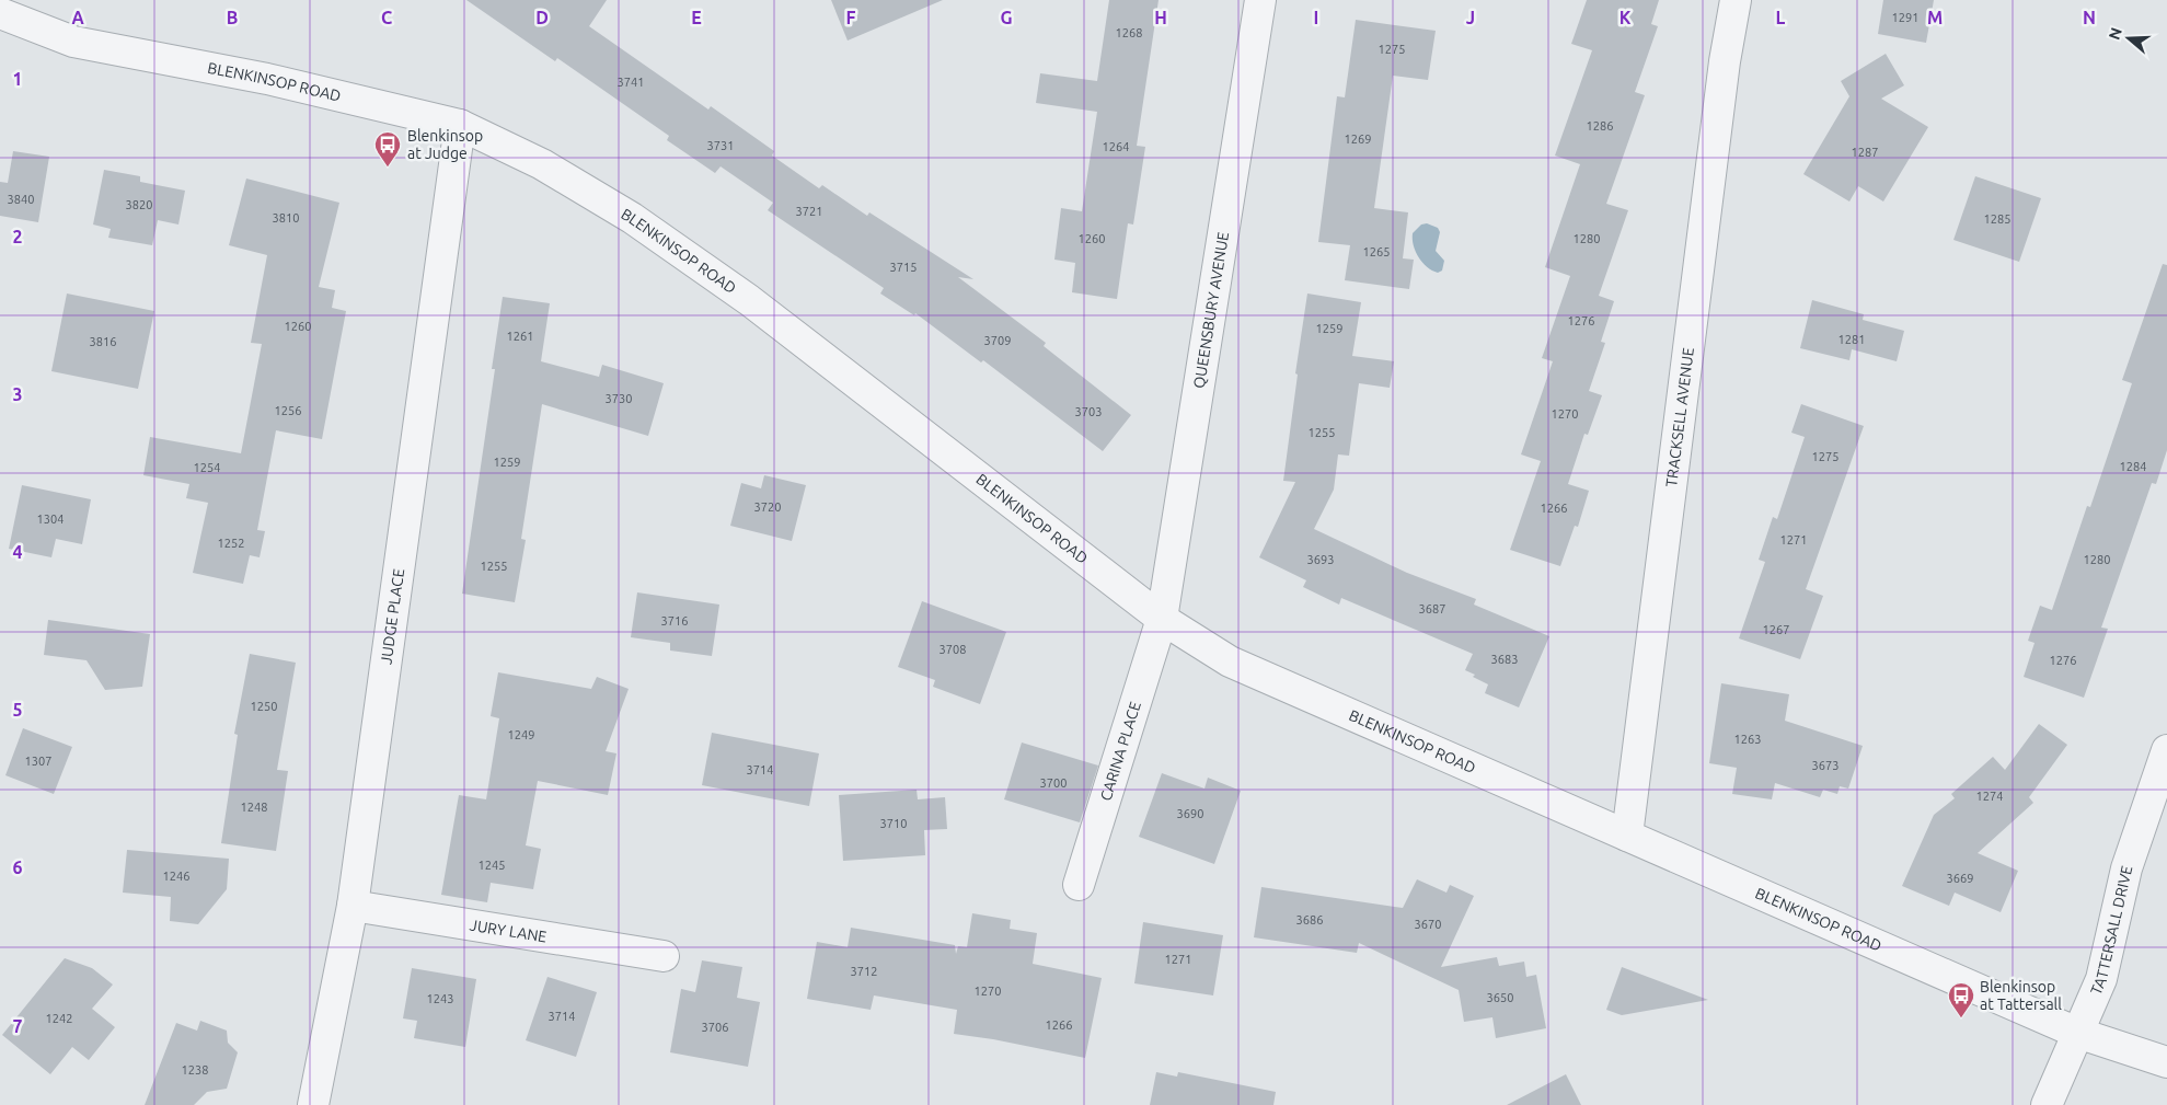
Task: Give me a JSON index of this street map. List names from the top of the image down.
{
  "streets": {
    "street": [
      "BLENKINSOP ROAD",
      "QUEENSBURY AVENUE",
      "TRACKSELL AVENUE",
      "JUDGE PLACE",
      "CARINA PLACE",
      "TATTERSALL DRIVE",
      "JURY LANE"
    ]
  },
  "crossings": [
    ["BLENKINSOP ROAD", "QUEENSBURY AVENUE"],
    ["BLENKINSOP ROAD", "TRACKSELL AVENUE"],
    ["BLENKINSOP ROAD", "JUDGE PLACE"],
    ["BLENKINSOP ROAD", "CARINA PLACE"],
    ["BLENKINSOP ROAD", "TATTERSALL DRIVE"],
    ["QUEENSBURY AVENUE", "CARINA PLACE"],
    ["JUDGE PLACE", "JURY LANE"]
  ],
  "places": {
    "bus stop": ["Blenkinsop at Judge", "Blenkinsop at Tattersall"]
  },
  "house_numbers": [
    "1291",
    "1268",
    "1275",
    "3741",
    "1286",
    "1269",
    "3731",
    "1264",
    "1287",
    "3840",
    "3820",
    "3721",
    "3810",
    "1285",
    "1260",
    "1280",
    "1265",
    "3715",
    "1276",
    "1260",
    "1259",
    "1261",
    "1281",
    "3709",
    "3816",
    "3730",
    "1256",
    "3703",
    "1270",
    "1255",
    "1275",
    "1259",
    "1284",
    "1254",
    "3720",
    "1266",
    "1304",
    "1271",
    "1252",
    "3693",
    "1280",
    "1255",
    "3687",
    "3716",
    "1267",
    "3708",
    "3683",
    "1276",
    "1250",
    "1249",
    "1263",
    "1307",
    "3673",
    "3714",
    "3700",
    "1274",
    "1248",
    "3690",
    "3710",
    "1245",
    "1246",
    "3669",
    "3686",
    "3670",
    "1271",
    "3712",
    "1270",
    "3650",
    "1243",
    "3714",
    "1242",
    "1266",
    "3706",
    "1238"
  ],
  "north": "left",
  "grid": {
    "columns": [
      "A",
      "B",
      "C",
      "D",
      "E",
      "F",
      "G",
      "H",
      "I",
      "J",
      "K",
      "L",
      "M",
      "N"
    ],
    "rows": [
      "1",
      "2",
      "3",
      "4",
      "5",
      "6",
      "7"
    ]
  }
}
